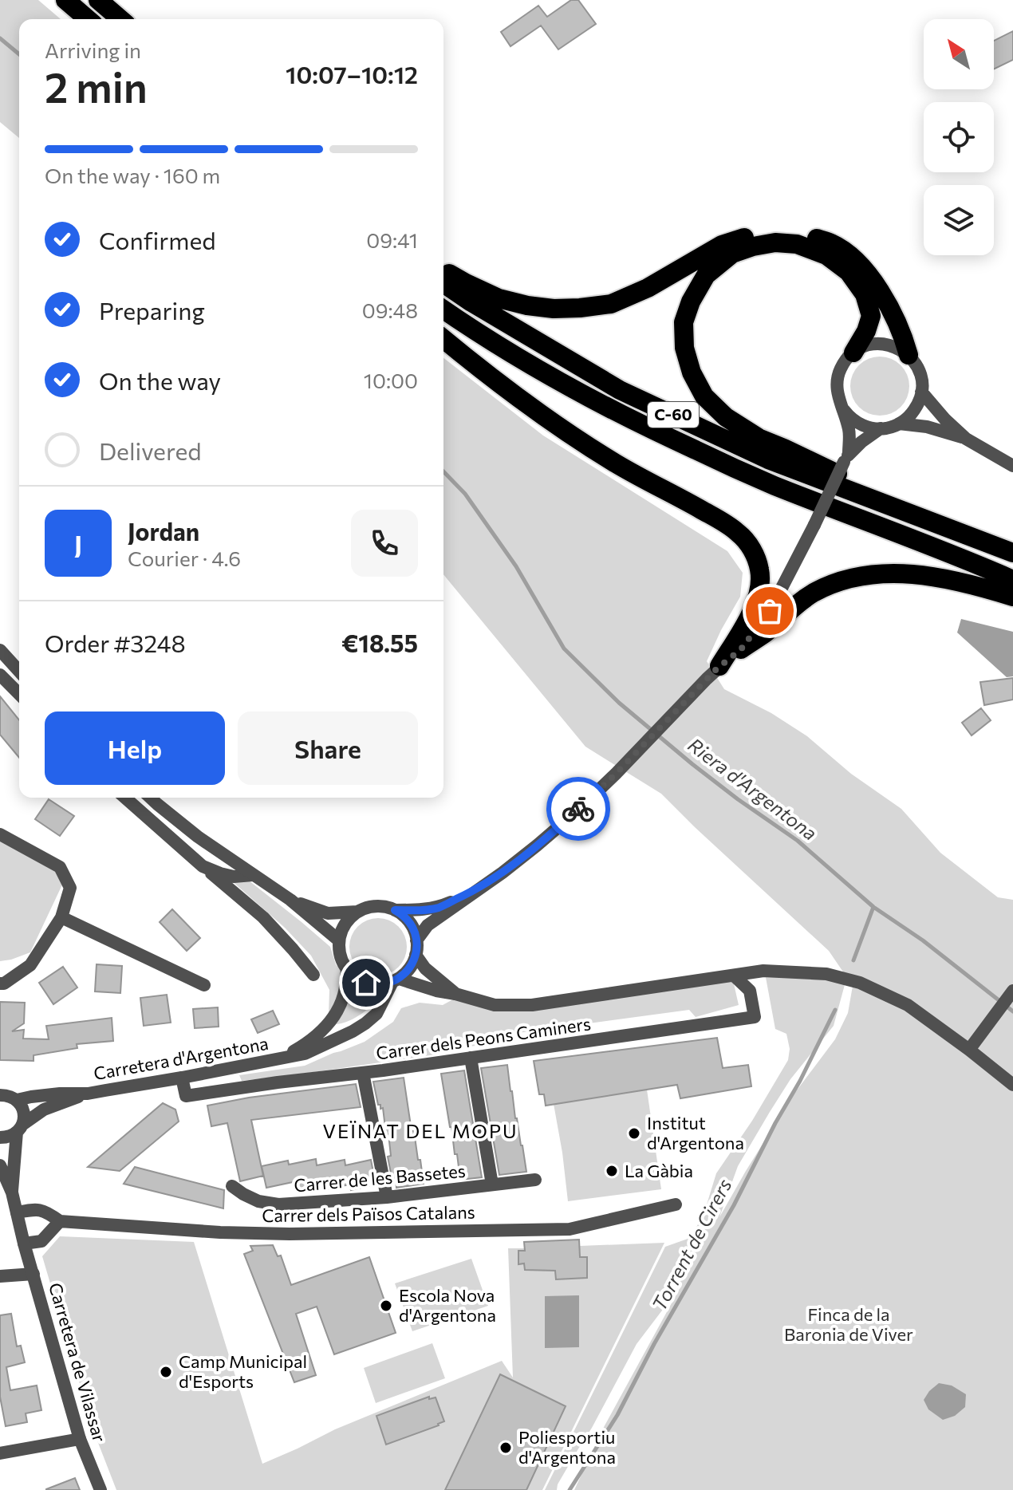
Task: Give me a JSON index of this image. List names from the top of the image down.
{
  "streets": {
    "highway": ["C-60"],
    "street": [
      "Carrer dels Peons Caminers",
      "Carretera d'Argentona",
      "Carrer de les Bassetes",
      "Carrer dels Països Catalans",
      "Carretera de Vilassar"
    ]
  },
  "crossings": [
    ["Carrer dels Peons Caminers", "Carretera d'Argentona"]
  ],
  "districts": ["VEÏNAT DEL MOPU"],
  "water": ["Riera d'Argentona", "Torrent de Cirers"],
  "parks": ["Finca de la Baronia de Viver"],
  "places": [
    "Institut d'Argentona",
    "La Gàbia",
    "Escola Nova d'Argentona",
    "Camp Municipal d'Esports",
    "Poliesportiu d'Argentona"
  ],
  "north": "top left",
  "page": {
    "heading": ["2 min", "Arriving in", "10:07–10:12"],
    "panel": [
      "Jordan",
      "Courier · 4.6",
      "Order #3248",
      "€18.55"
    ],
    "bar": "On the way · 160 m",
    "list": [
      ["Confirmed", "09:41"],
      ["Preparing", "09:48"],
      ["On the way", "10:00"],
      "Delivered"
    ],
    "round": "J",
    "buttons": ["Help", "Share"]
  }
}
